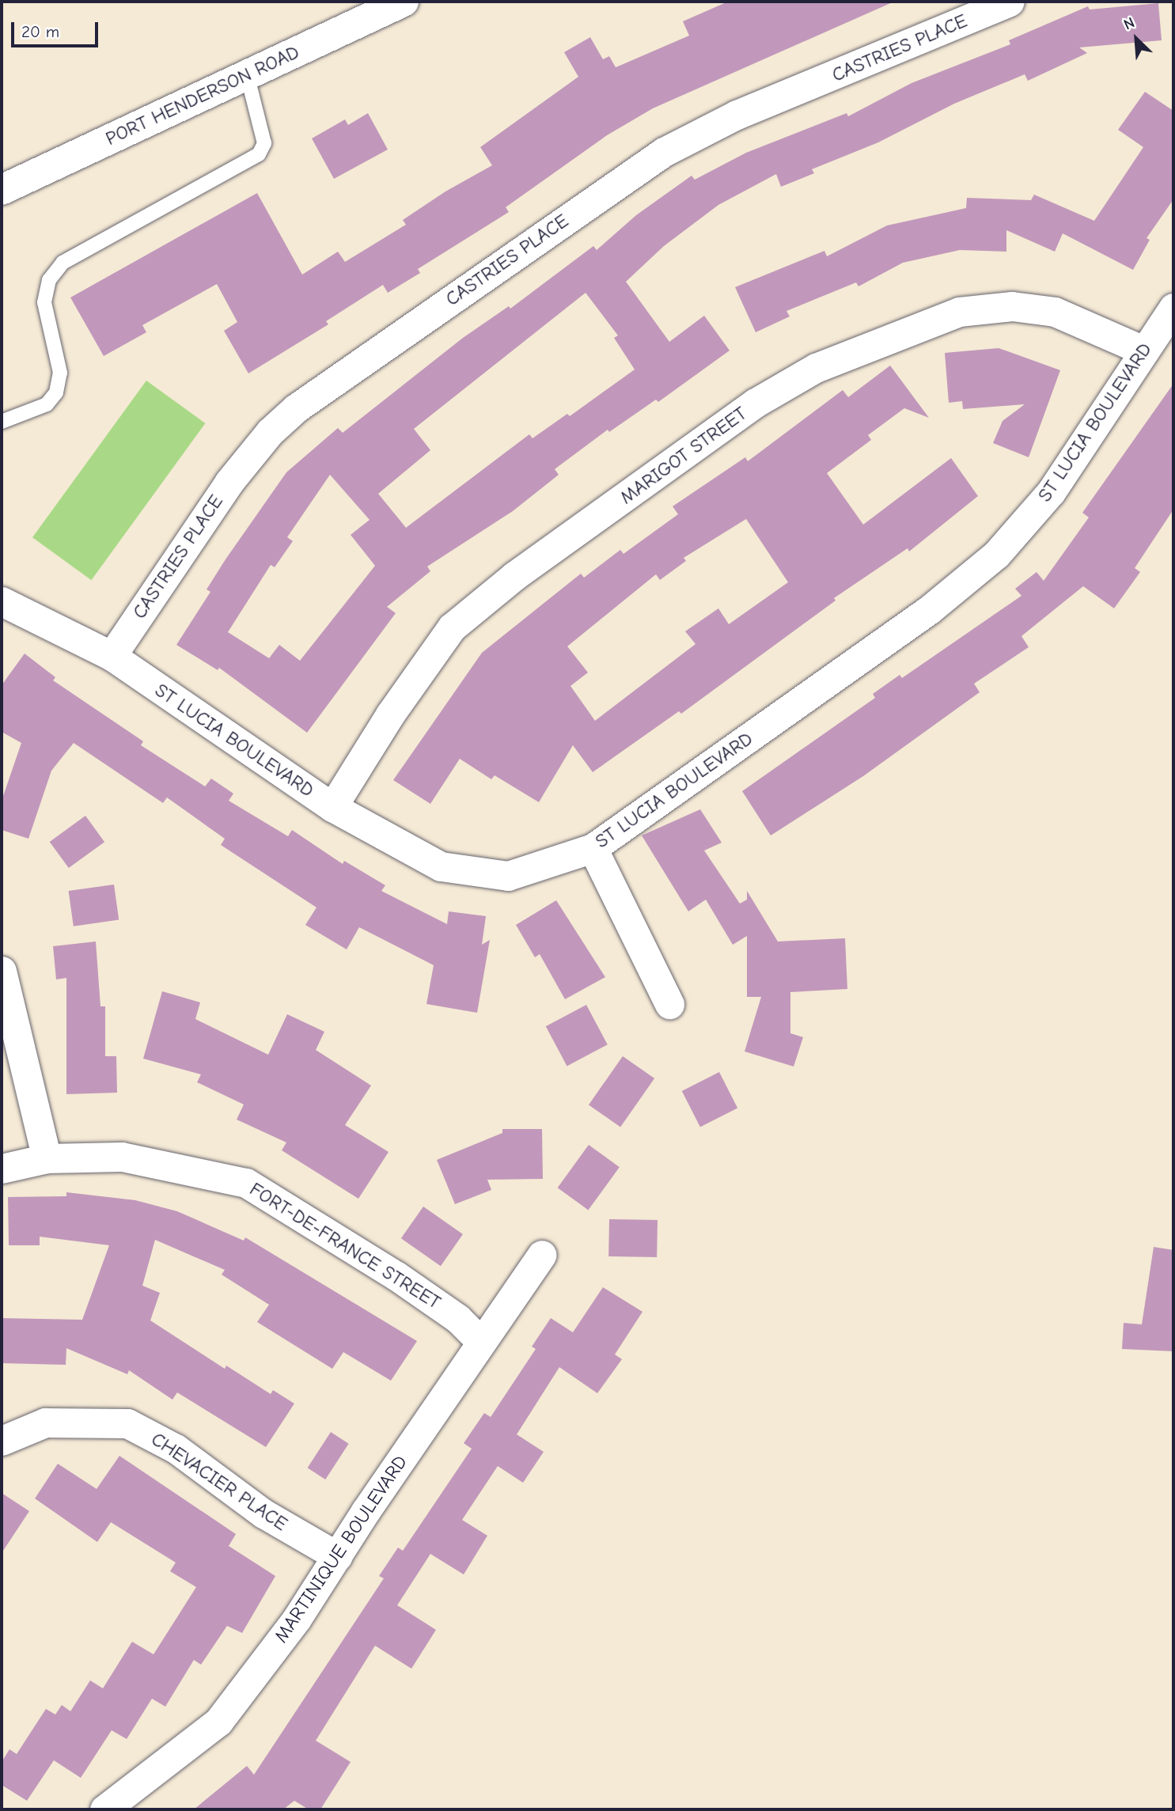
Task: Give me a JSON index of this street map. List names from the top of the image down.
{
  "streets": {
    "street": [
      "CASTRIES PLACE",
      "PORT HENDERSON ROAD",
      "ST LUCIA BOULEVARD",
      "MARIGOT STREET",
      "FORT-DE-FRANCE STREET",
      "CHEVACIER PLACE",
      "MARTINIQUE BOULEVARD"
    ]
  },
  "crossings": [
    ["CASTRIES PLACE", "ST LUCIA BOULEVARD"],
    ["ST LUCIA BOULEVARD", "MARIGOT STREET"],
    ["FORT-DE-FRANCE STREET", "MARTINIQUE BOULEVARD"],
    ["CHEVACIER PLACE", "MARTINIQUE BOULEVARD"]
  ],
  "scale_bar": "20 m",
  "north": "top left"
}
